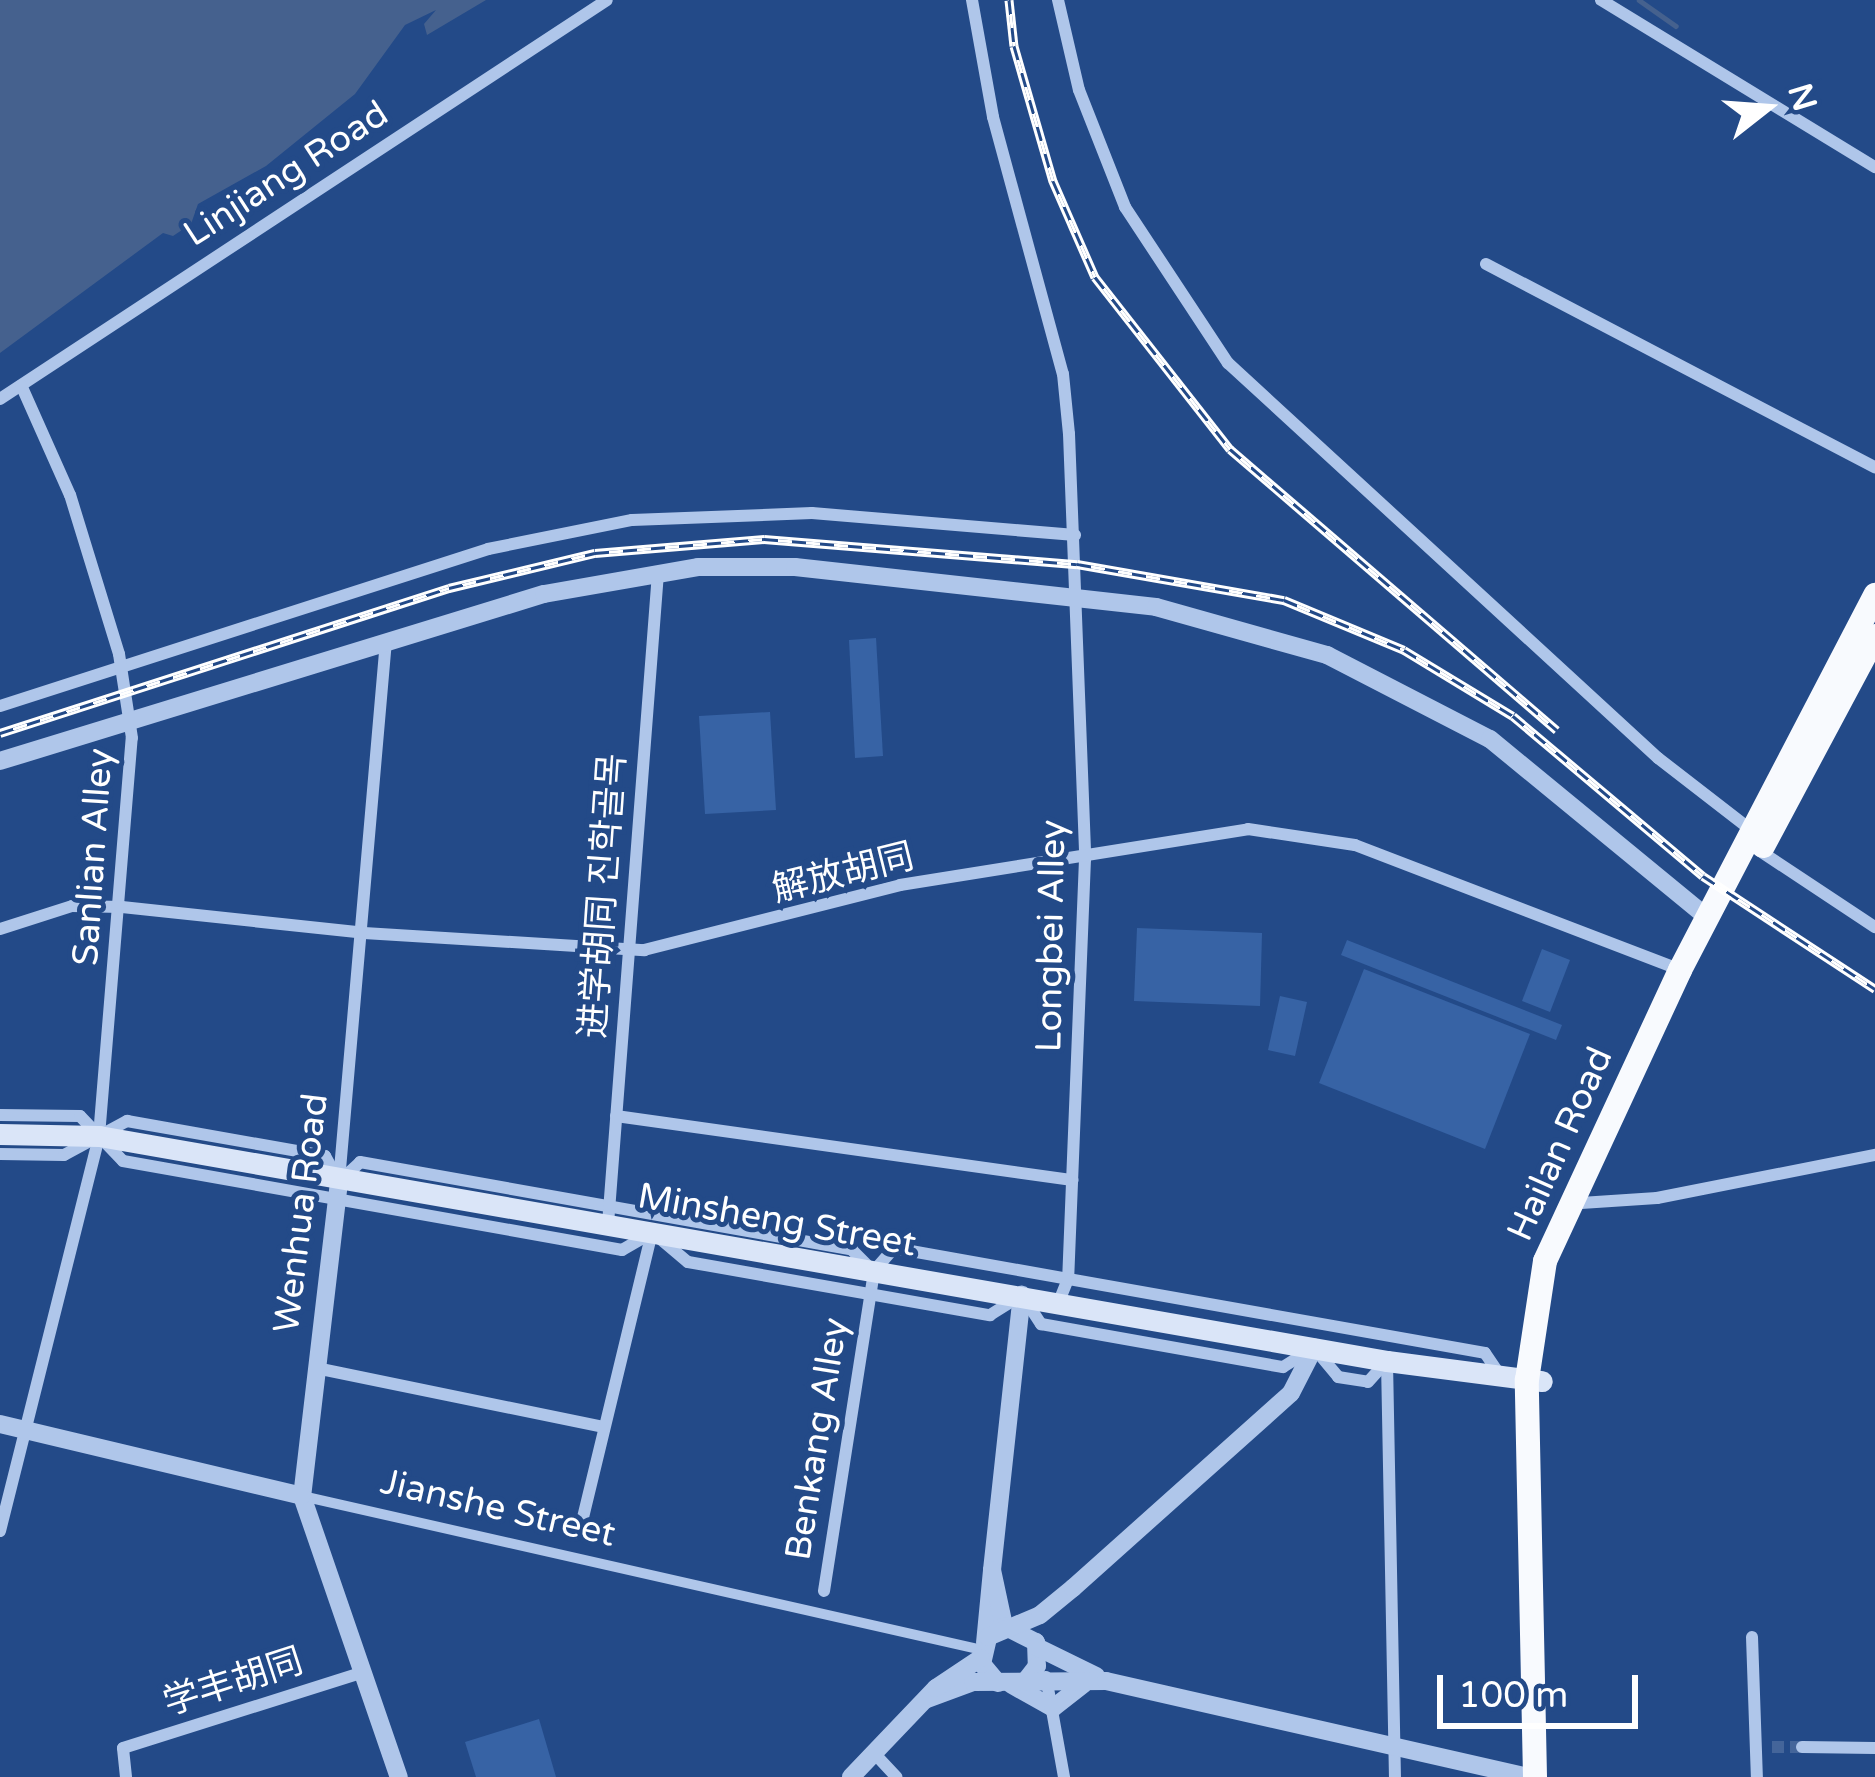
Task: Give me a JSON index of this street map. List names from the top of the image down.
{
  "streets": {
    "highway": ["Hailan Road"],
    "main road": ["Minsheng Street"],
    "street": [
      "Linjiang Road",
      "Sanlian Alley",
      "解放胡同",
      "进学胡同 진학골목",
      "Longbei Alley",
      "Wenhua Road",
      "Benkang Alley",
      "Jianshe Street",
      "学丰胡同"
    ]
  },
  "crossings": [
    ["Linjiang Road", "Sanlian Alley"],
    ["Sanlian Alley", "解放胡同"],
    ["Sanlian Alley", "Minsheng Street"],
    ["Sanlian Alley", "Jianshe Street"],
    ["解放胡同", "进学胡同 진학골목"],
    ["解放胡同", "Longbei Alley"],
    ["解放胡同", "Hailan Road"],
    ["解放胡同", "Wenhua Road"],
    ["进学胡同 진학골목", "Minsheng Street"],
    ["Longbei Alley", "Minsheng Street"],
    ["Hailan Road", "Minsheng Street"],
    ["Wenhua Road", "Minsheng Street"],
    ["Wenhua Road", "Jianshe Street"],
    ["Wenhua Road", "学丰胡同"],
    ["Minsheng Street", "Benkang Alley"],
    ["Benkang Alley", "Jianshe Street"]
  ],
  "scale_bar": "100 m",
  "north": "right"
}
